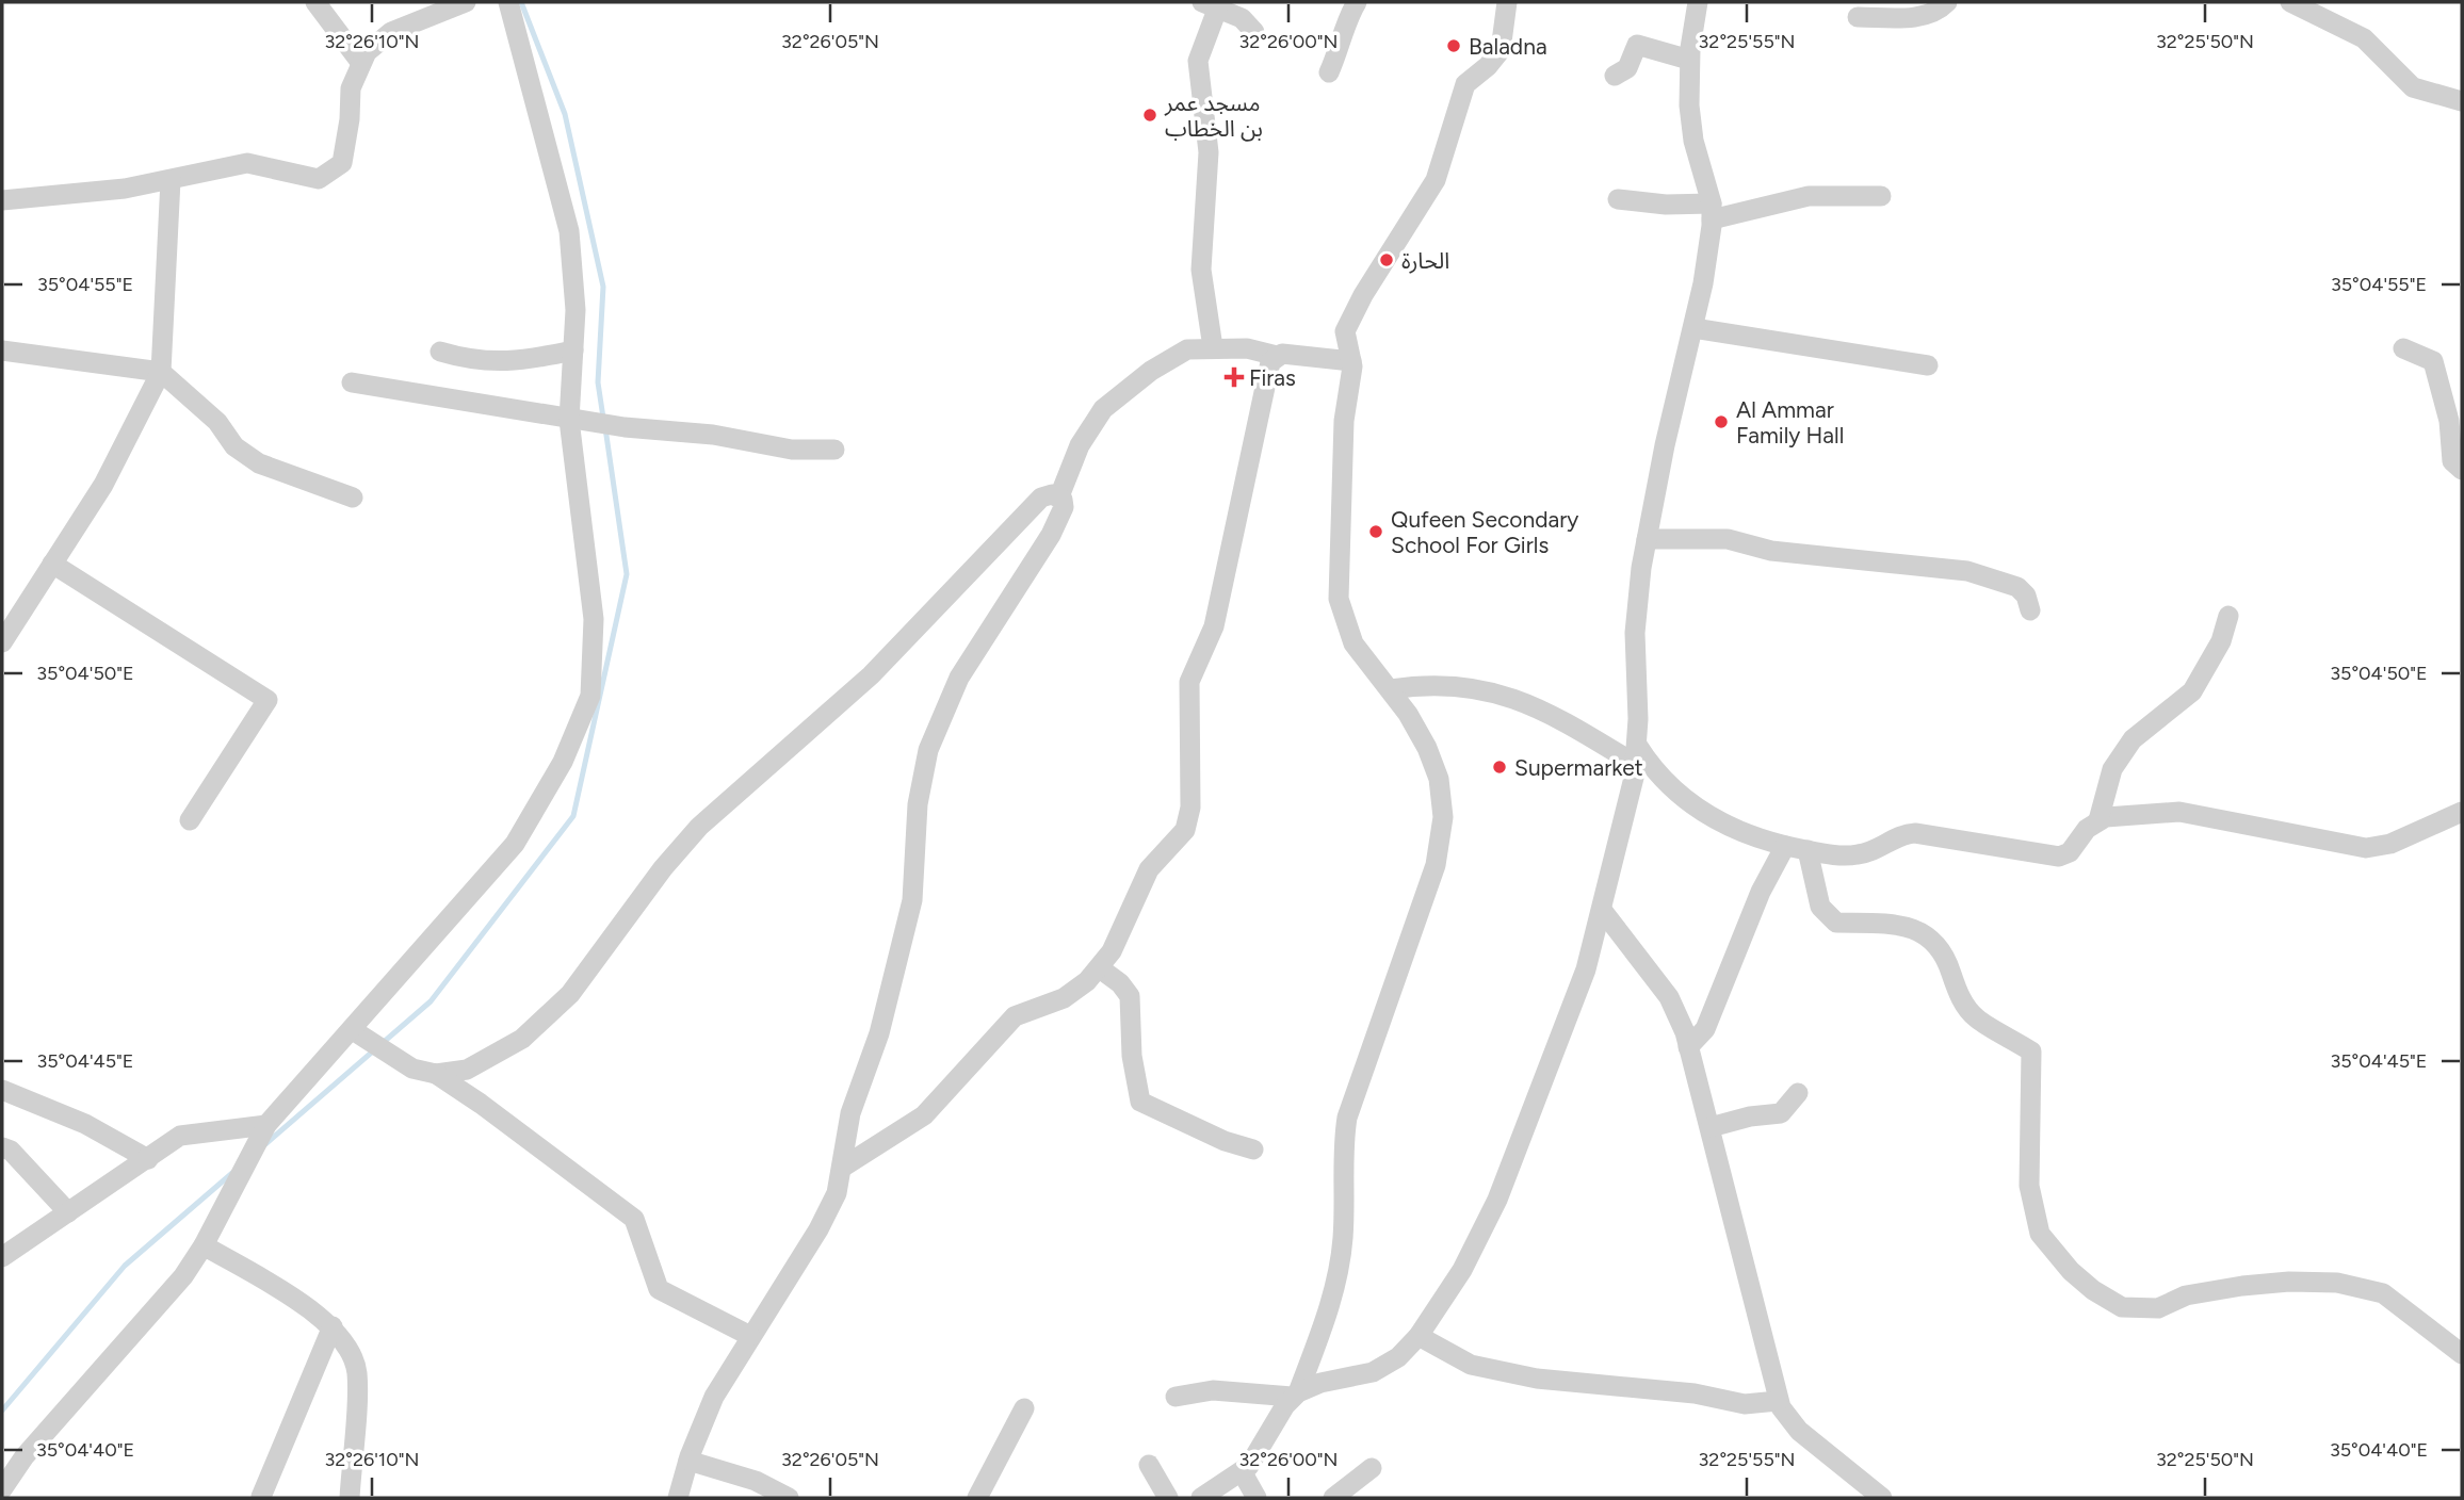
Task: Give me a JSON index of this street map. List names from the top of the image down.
{
  "places": {
    "other": [
      "Baladna",
      "مسجد عمر بن الخطاب",
      "الحارة",
      "Al Ammar Family Hall",
      "Qufeen Secondary School For Girls",
      "Supermarket"
    ],
    "health": ["Firas"]
  },
  "coordinates": [
    "32°26'10\"N",
    "32°26'05\"N",
    "32°26'00\"N",
    "32°25'55\"N",
    "32°25'50\"N",
    "35°04'55\"E",
    "35°04'50\"E",
    "35°04'45\"E",
    "35°04'40\"E"
  ]
}
